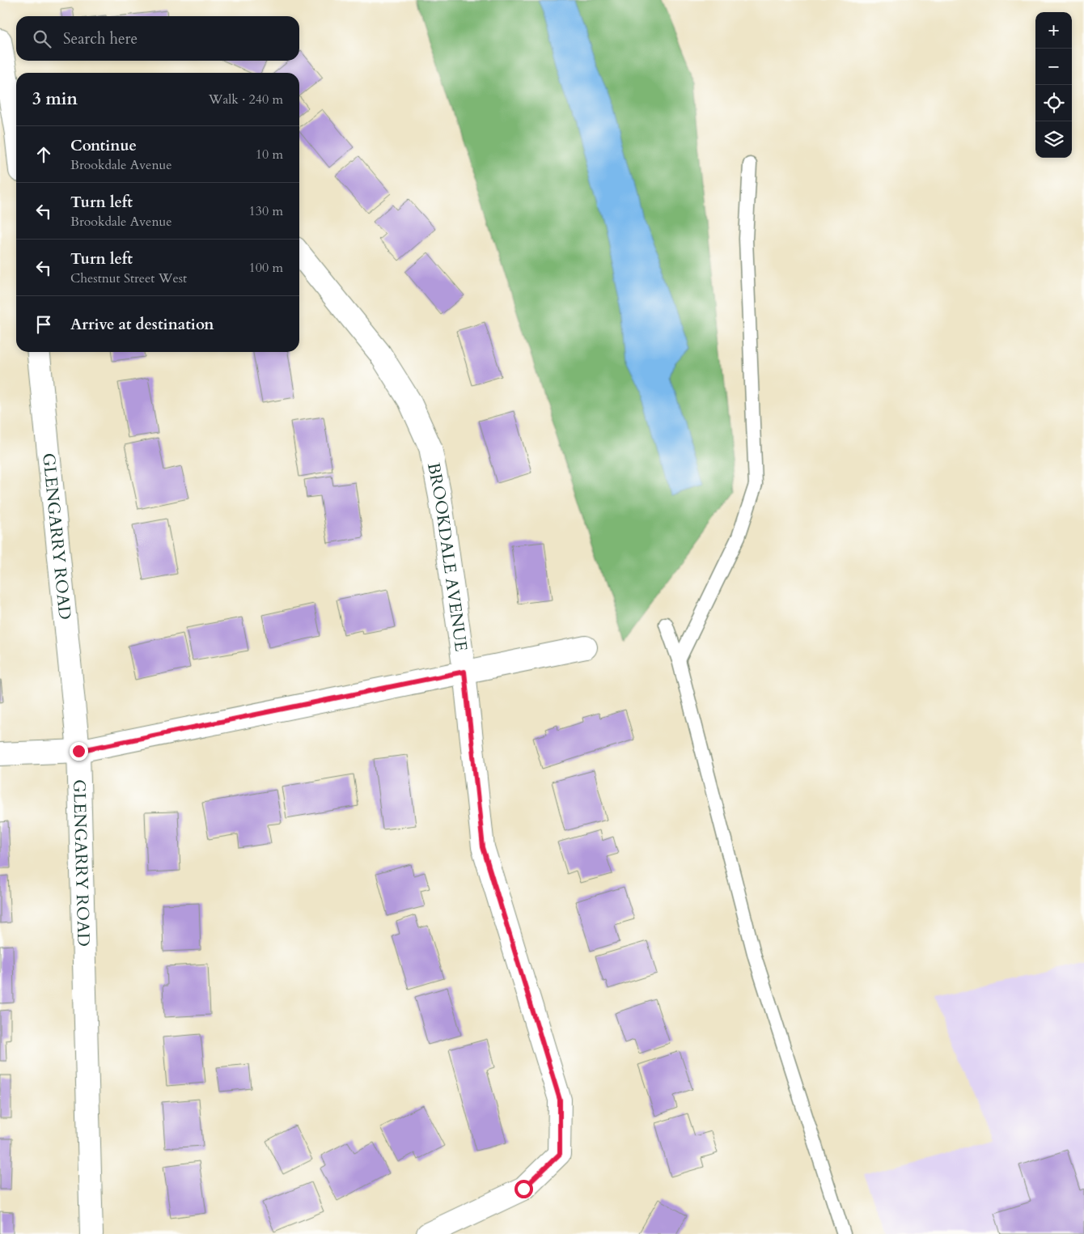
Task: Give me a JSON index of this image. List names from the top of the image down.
{
  "streets": {
    "street": ["GLENGARRY ROAD", "BROOKDALE AVENUE"]
  },
  "page": {
    "map_buttons": ["+", "−"],
    "search": "Search here",
    "heading": ["3 min", "Walk · 240 m"],
    "list": [
      ["Continue", "Brookdale Avenue", "10 m"],
      ["Turn left", "Brookdale Avenue", "130 m"],
      ["Turn left", "Chestnut Street West", "100 m"],
      "Arrive at destination"
    ]
  }
}
